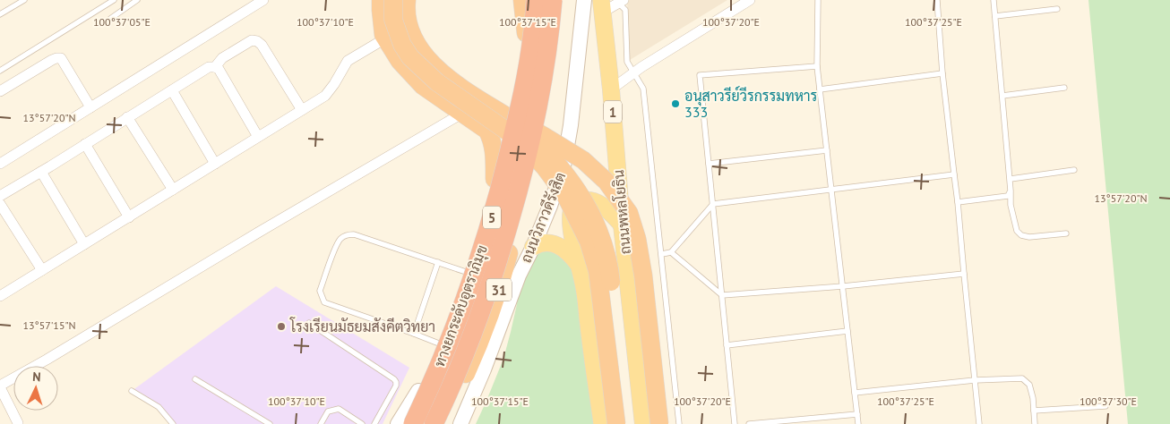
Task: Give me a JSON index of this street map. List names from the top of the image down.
{
  "streets": {
    "highway": [
      "5",
      "ถนนวิภาวดีรังสิต",
      "31",
      "ทางยกระดับอุตราภิมุข"
    ],
    "main road": ["1", "ถนนพหลโยธิน"]
  },
  "places": ["อนุสาวรีย์วีรกรรมทหาร 333", "โรงเรียนมัธยมสังคีตวิทยา"],
  "north": "top",
  "coordinates": [
    "100°37'05\"E",
    "100°37'10\"E",
    "100°37'15\"E",
    "100°37'20\"E",
    "100°37'25\"E",
    "13°57'20\"N",
    "13°57'15\"N",
    "100°37'30\"E"
  ]
}
